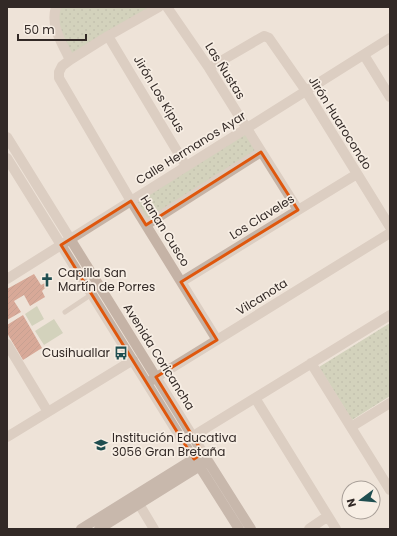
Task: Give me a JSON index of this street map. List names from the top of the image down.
{
  "streets": {
    "street": [
      "Las Ñustas",
      "Jirón Los Kipus",
      "Jirón Huarocondo",
      "Calle Hermanos Ayar",
      "Los Claveles",
      "Hanan Cusco",
      "Vilcanota",
      "Avenida Coricancha"
    ]
  },
  "crossings": [
    ["Las Ñustas", "Jirón Huarocondo"],
    ["Las Ñustas", "Calle Hermanos Ayar"],
    ["Las Ñustas", "Los Claveles"],
    ["Jirón Los Kipus", "Calle Hermanos Ayar"],
    ["Jirón Huarocondo", "Calle Hermanos Ayar"],
    ["Jirón Huarocondo", "Los Claveles"],
    ["Calle Hermanos Ayar", "Hanan Cusco"],
    ["Calle Hermanos Ayar", "Avenida Coricancha"],
    ["Los Claveles", "Hanan Cusco"],
    ["Hanan Cusco", "Vilcanota"],
    ["Vilcanota", "Avenida Coricancha"]
  ],
  "places": {
    "church": ["Capilla San Martín de Porres"],
    "bus stop": ["Cusihuallar"],
    "school or university": ["Institución Educativa 3056 Gran Bretaña"]
  },
  "scale_bar": "50 m",
  "north": "left"
}
